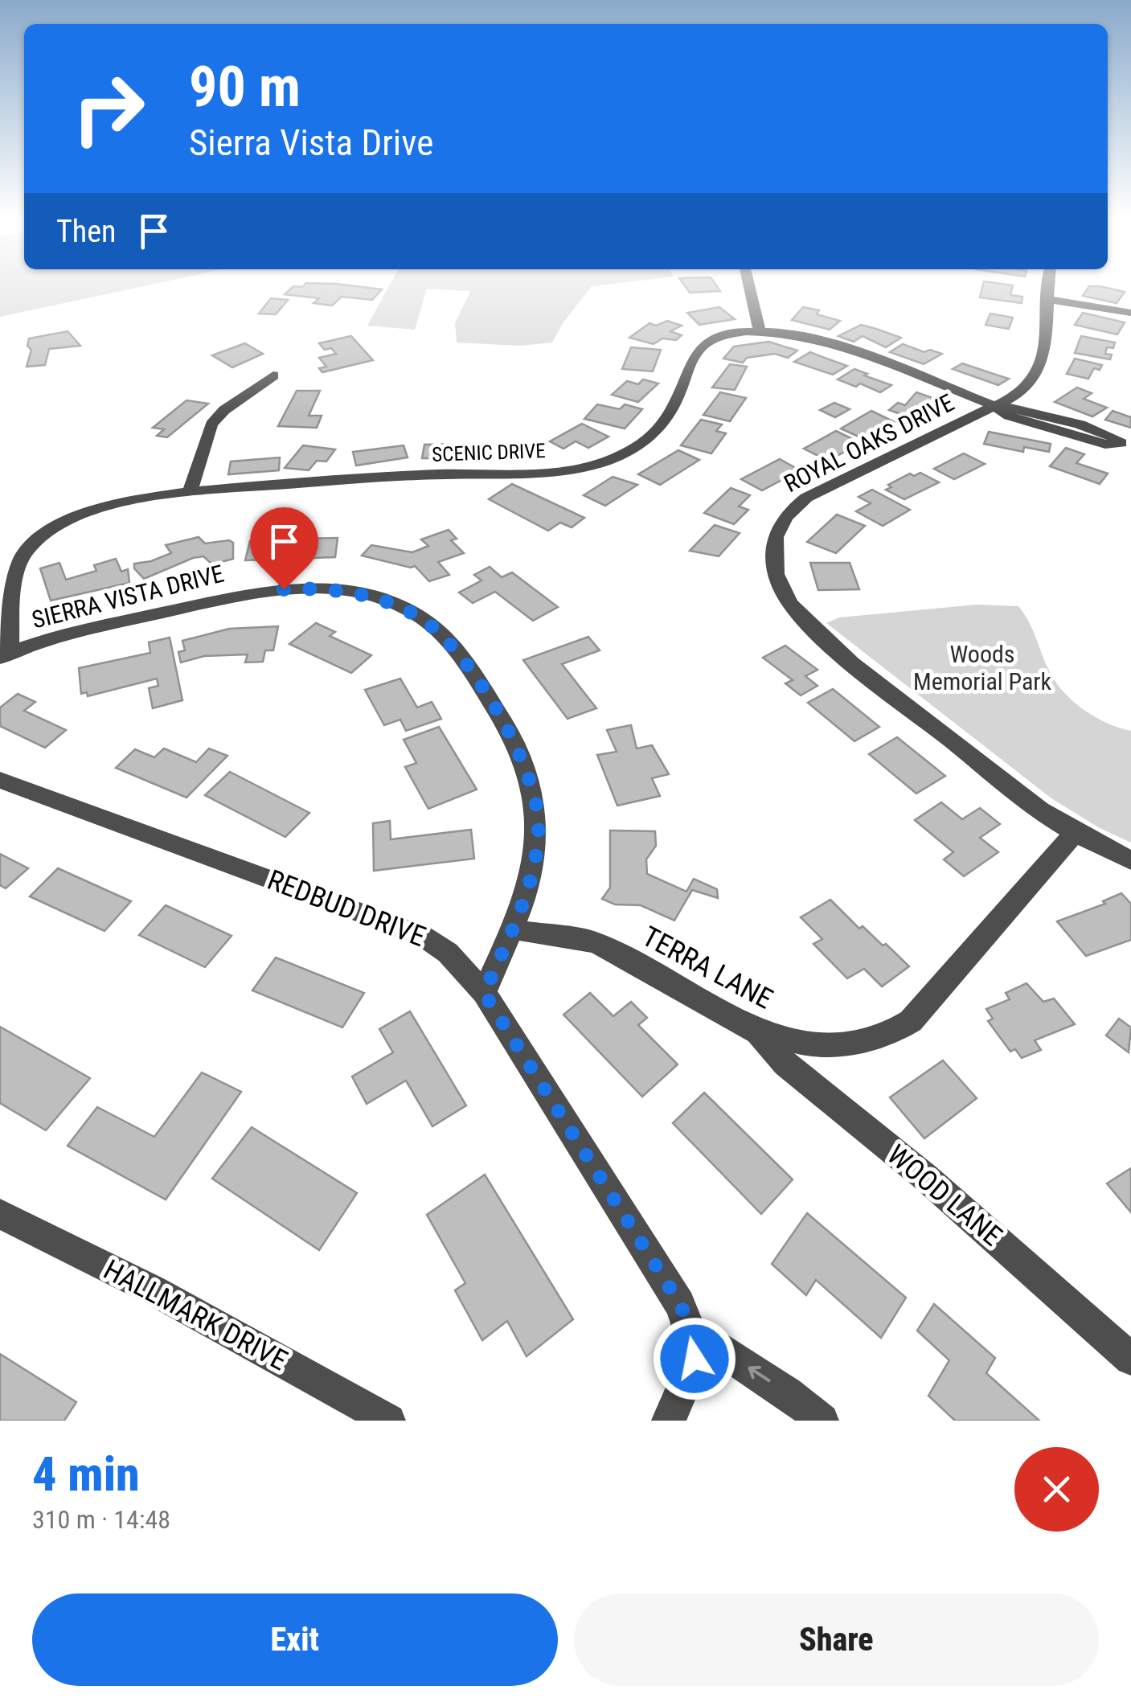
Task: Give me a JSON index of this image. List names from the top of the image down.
{
  "streets": {
    "street": [
      "ROYAL OAKS DRIVE",
      "SCENIC DRIVE",
      "SIERRA VISTA DRIVE",
      "REDBUD DRIVE",
      "TERRA LANE",
      "WOOD LANE",
      "HALLMARK DRIVE"
    ]
  },
  "crossings": [
    ["ROYAL OAKS DRIVE", "SCENIC DRIVE"],
    ["ROYAL OAKS DRIVE", "TERRA LANE"],
    ["SCENIC DRIVE", "SIERRA VISTA DRIVE"],
    ["SIERRA VISTA DRIVE", "REDBUD DRIVE"],
    ["SIERRA VISTA DRIVE", "TERRA LANE"],
    ["TERRA LANE", "WOOD LANE"]
  ],
  "parks": ["Woods Memorial Park"],
  "page": {
    "turn": ["90 m", "Sierra Vista Drive"],
    "then": "Then",
    "heading": ["4 min", "310 m · 14:48"],
    "buttons": ["Exit", "Share"]
  }
}
